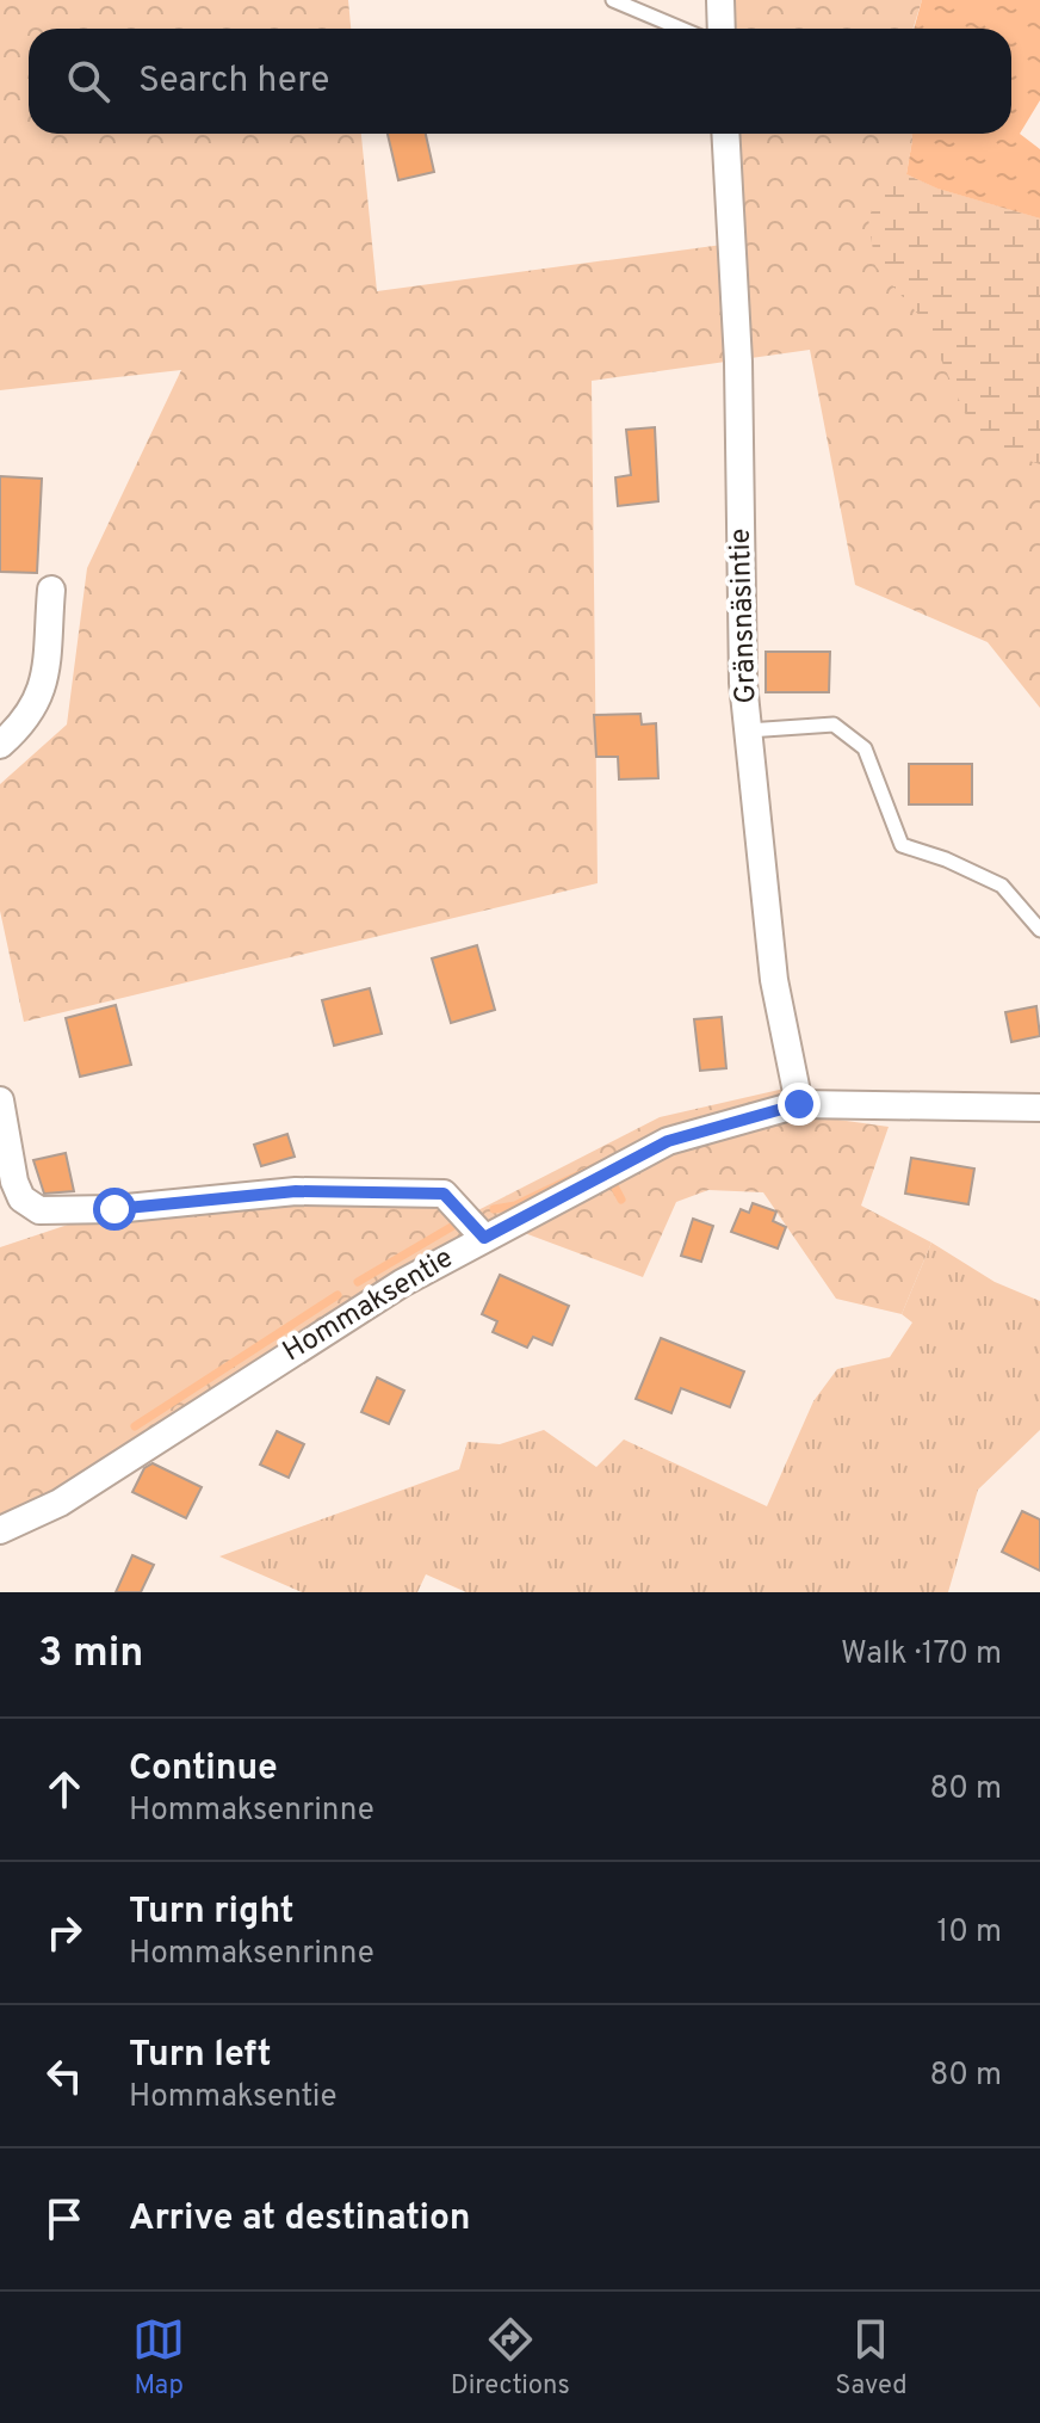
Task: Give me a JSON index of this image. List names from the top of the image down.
{
  "streets": {
    "street": ["Gränsnäsintie", "Hommaksentie"]
  },
  "crossings": [
    ["Gränsnäsintie", "Hommaksentie"]
  ],
  "page": {
    "search": "Search here",
    "heading": ["3 min", "Walk · 170 m"],
    "list": [
      ["Continue", "Hommaksenrinne", "80 m"],
      ["Turn right", "Hommaksenrinne", "10 m"],
      ["Turn left", "Hommaksentie", "80 m"],
      "Arrive at destination"
    ],
    "nav": ["Map", "Directions", "Saved"]
  }
}
